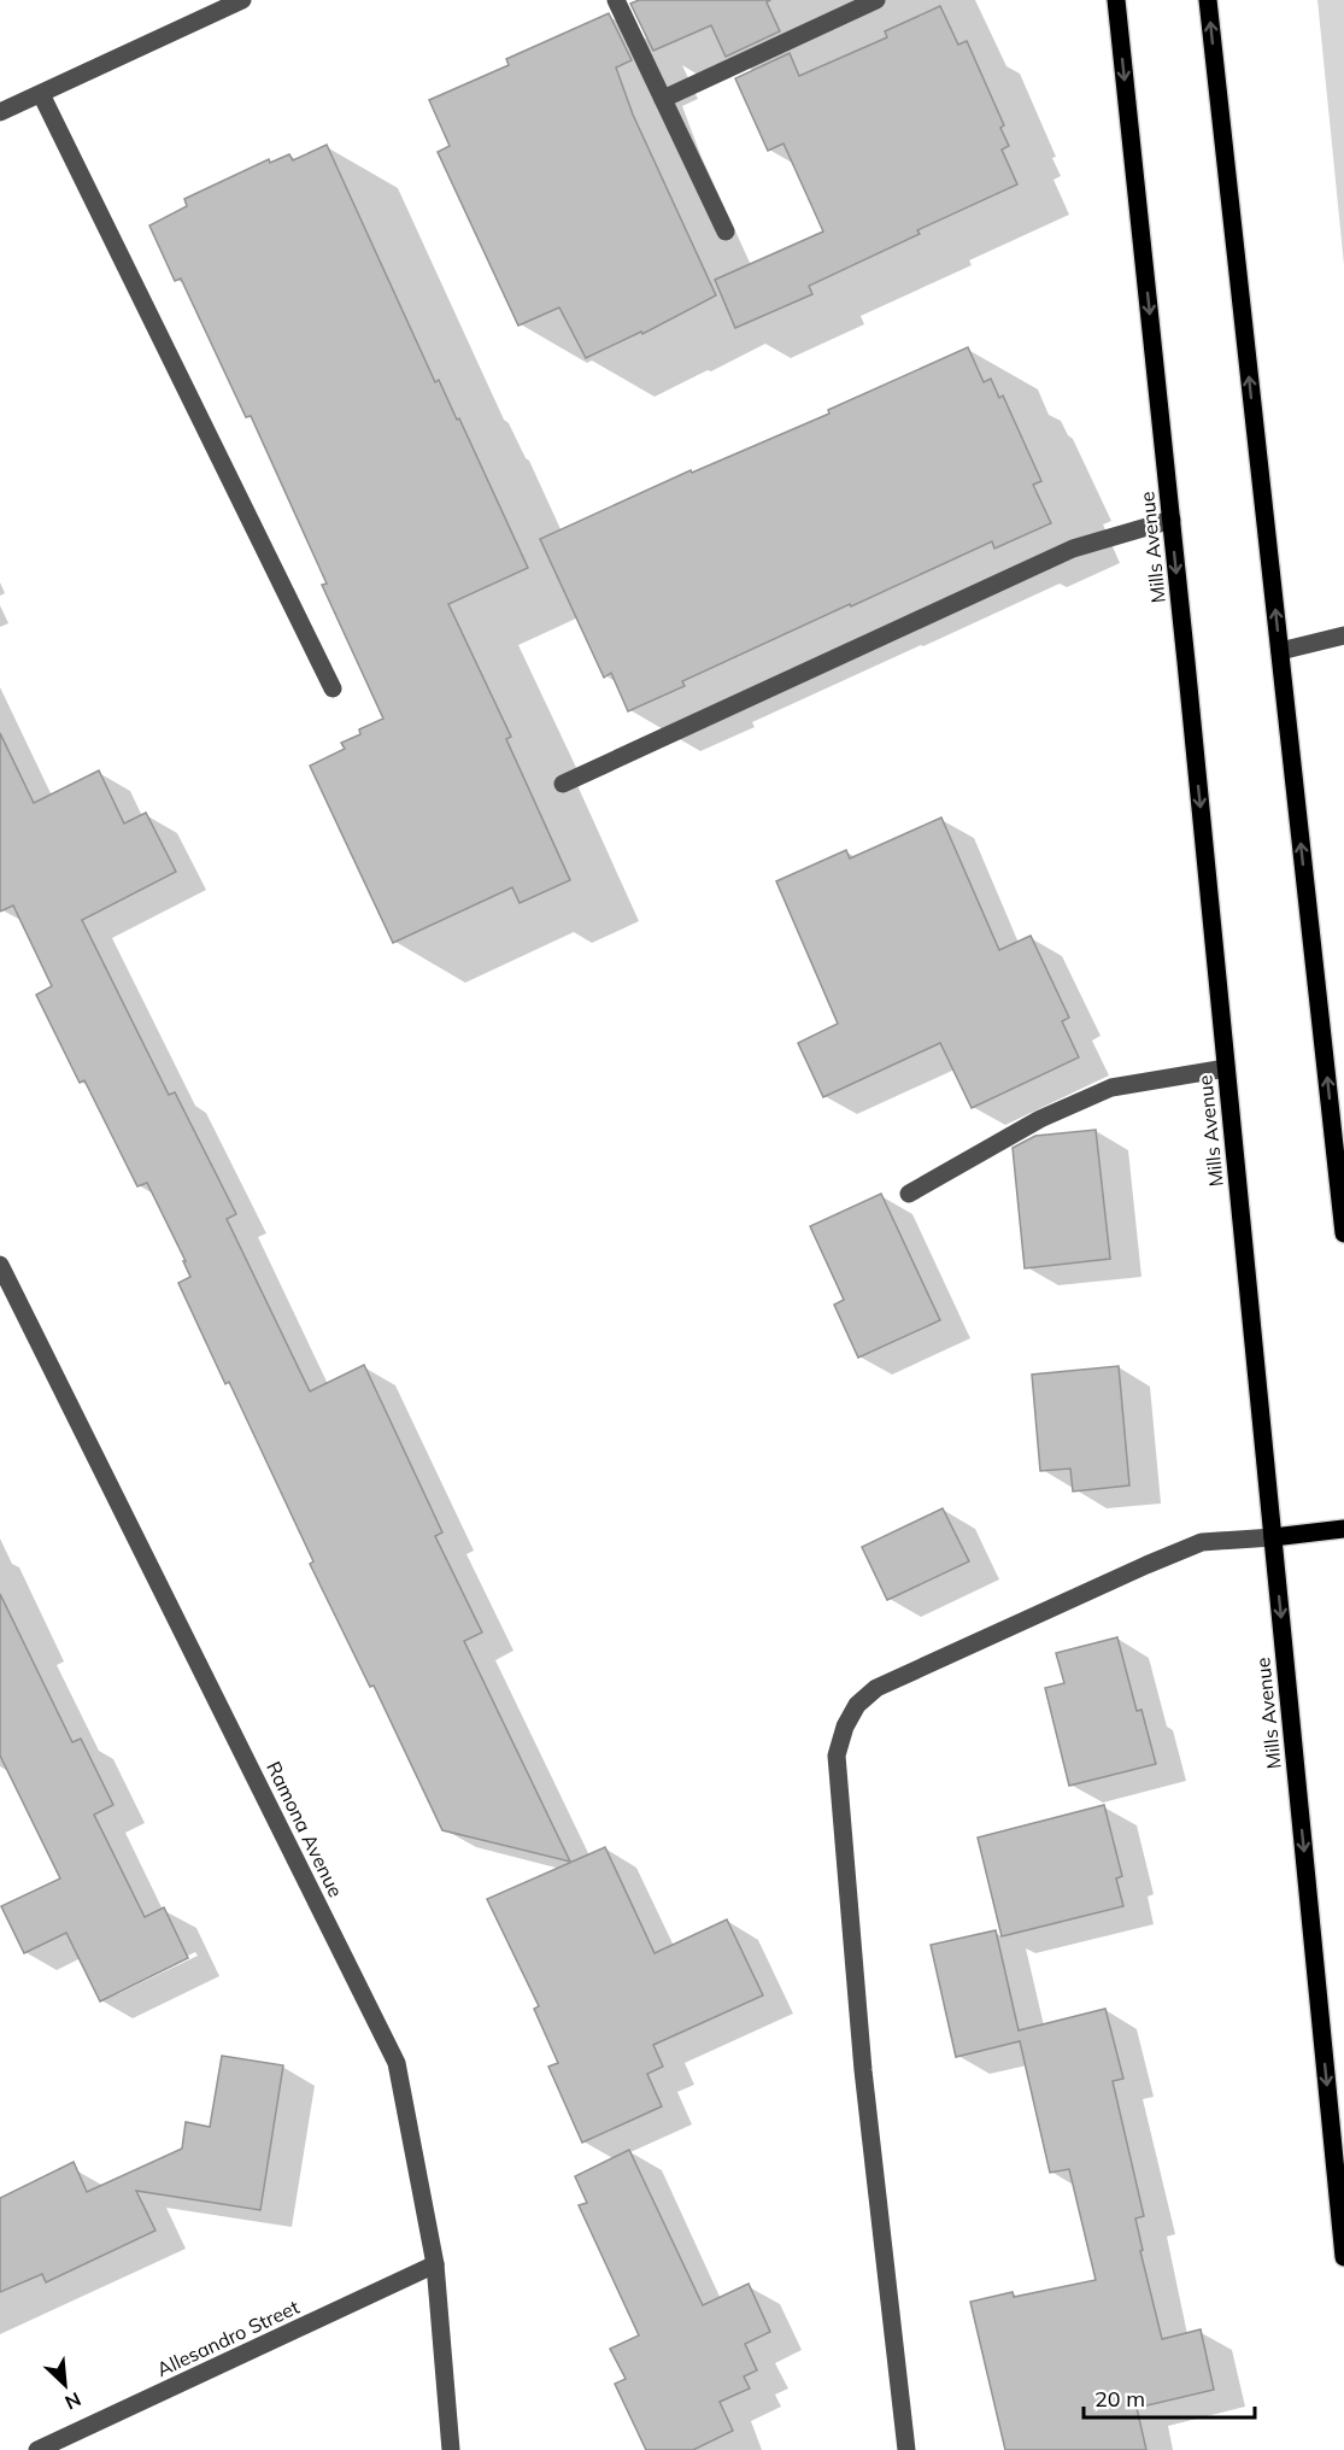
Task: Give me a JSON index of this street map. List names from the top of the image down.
{
  "streets": {
    "main road": ["Mills Avenue"],
    "street": ["Ramona Avenue", "Allesandro Street"]
  },
  "crossings": [
    ["Ramona Avenue", "Allesandro Street"]
  ],
  "scale_bar": "20 m",
  "north": "bottom right"
}
